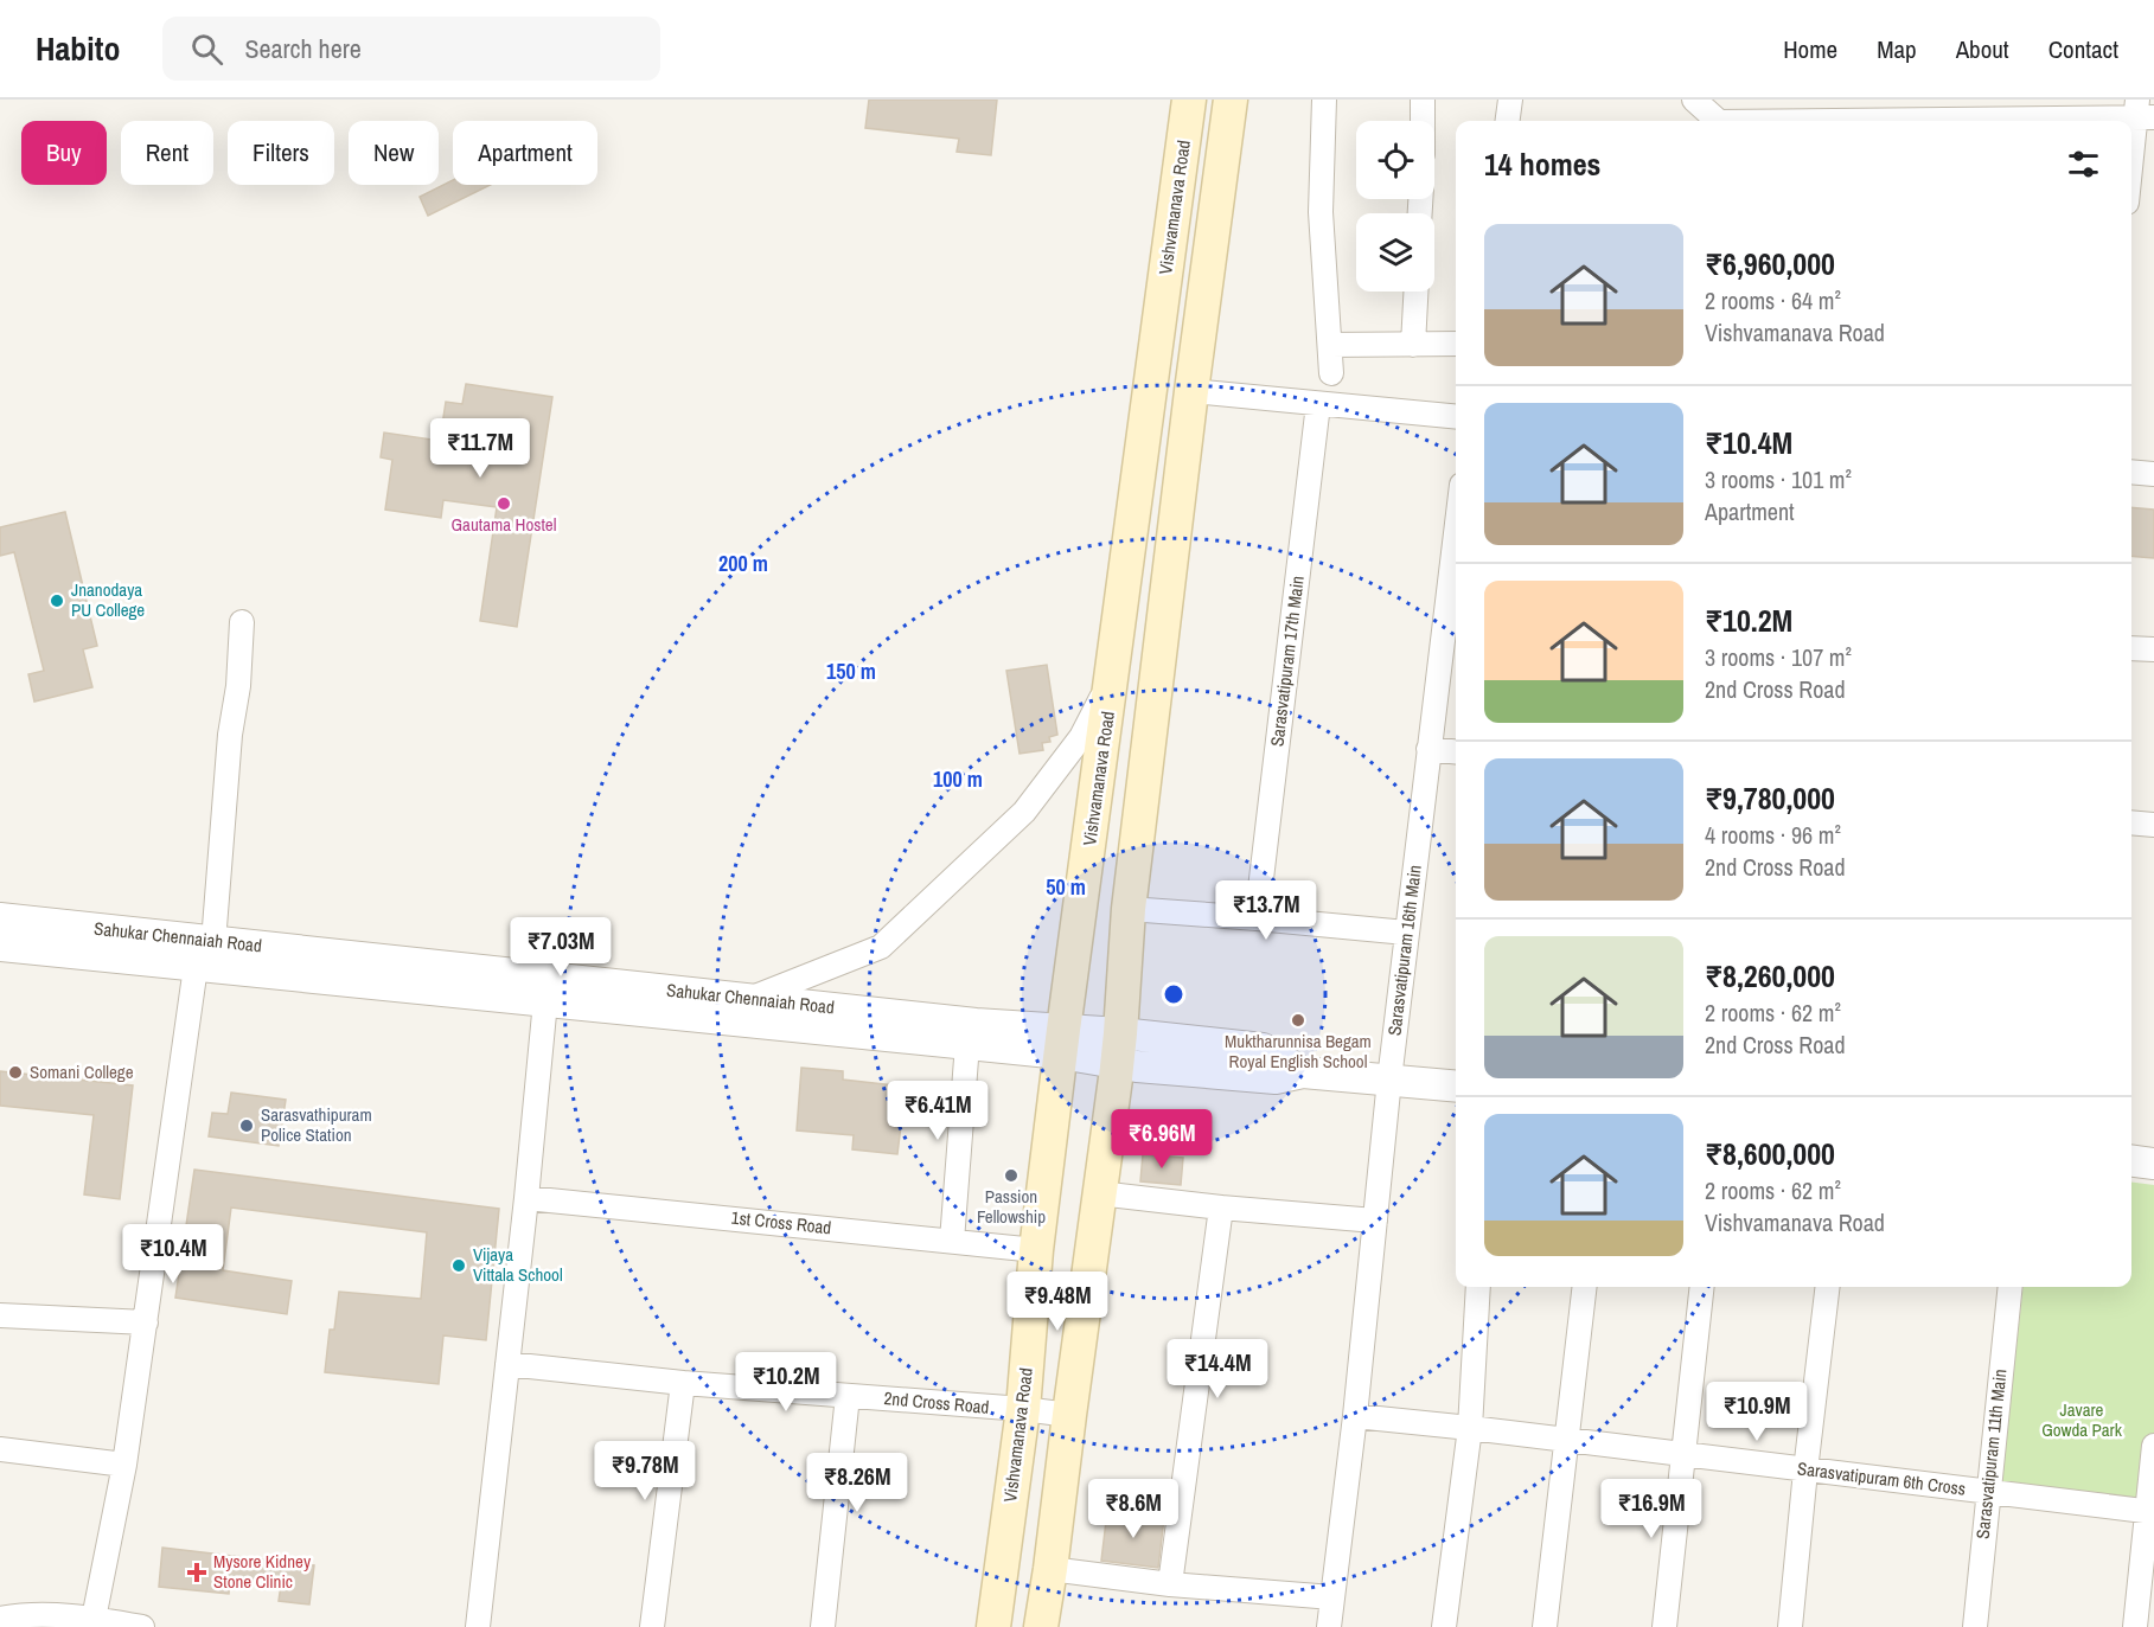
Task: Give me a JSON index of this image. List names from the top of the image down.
{
  "streets": {
    "main road": ["Vishvamanava Road"],
    "street": [
      "Sarasvatipuram 17th Main",
      "Sahukar Chennaiah Road",
      "Sarasvatipuram 16th Main",
      "1st Cross Road",
      "2nd Cross Road",
      "Sarasvatipuram 11th Main",
      "Sarasvatipuram 6th Cross"
    ]
  },
  "crossings": [
    ["Vishvamanava Road", "Sahukar Chennaiah Road"],
    ["Vishvamanava Road", "1st Cross Road"],
    ["Vishvamanava Road", "2nd Cross Road"],
    ["Sahukar Chennaiah Road", "Sarasvatipuram 16th Main"],
    ["Sarasvatipuram 16th Main", "Sarasvatipuram 6th Cross"],
    ["Sarasvatipuram 11th Main", "Sarasvatipuram 6th Cross"]
  ],
  "parks": ["Javare Gowda Park"],
  "places": {
    "other": [
      "Gautama Hostel",
      "Jnanodaya PU College",
      "Muktharunnisa Begam Royal English School",
      "Somani College",
      "Sarasvathipuram Police Station",
      "Passion Fellowship",
      "Vijaya Vittala School"
    ],
    "health": ["Mysore Kidney Stone Clinic"]
  },
  "page": {
    "header": "Habito",
    "search": "Search here",
    "nav": [
      "Home",
      "Map",
      "About",
      "Contact"
    ],
    "chip": [
      "Buy",
      "Rent",
      "Filters",
      "New",
      "Apartment"
    ],
    "heading": "14 homes",
    "list": [
      {
        "name": "₹6,960,000",
        "note": "2 rooms · 64 m² · Vishvamanava Road"
      },
      {
        "name": "₹10.4M",
        "note": "3 rooms · 101 m² · Apartment"
      },
      {
        "name": "₹10.2M",
        "note": "3 rooms · 107 m² · 2nd Cross Road"
      },
      {
        "name": "₹9,780,000",
        "note": "4 rooms · 96 m² · 2nd Cross Road"
      },
      {
        "name": "₹8,260,000",
        "note": "2 rooms · 62 m² · 2nd Cross Road"
      },
      {
        "name": "₹8,600,000",
        "note": "2 rooms · 62 m² · Vishvamanava Road"
      }
    ],
    "price": [
      "₹11.7M",
      "₹13.7M",
      "₹7.03M",
      "₹6.41M",
      "₹6.96M",
      "₹10.4M",
      "₹9.48M",
      "₹14.4M",
      "₹10.2M",
      "₹10.9M",
      "₹9.78M",
      "₹8.26M",
      "₹8.6M",
      "₹16.9M"
    ]
  },
  "rings": [
    "200 m",
    "150 m",
    "100 m",
    "50 m"
  ]
}
